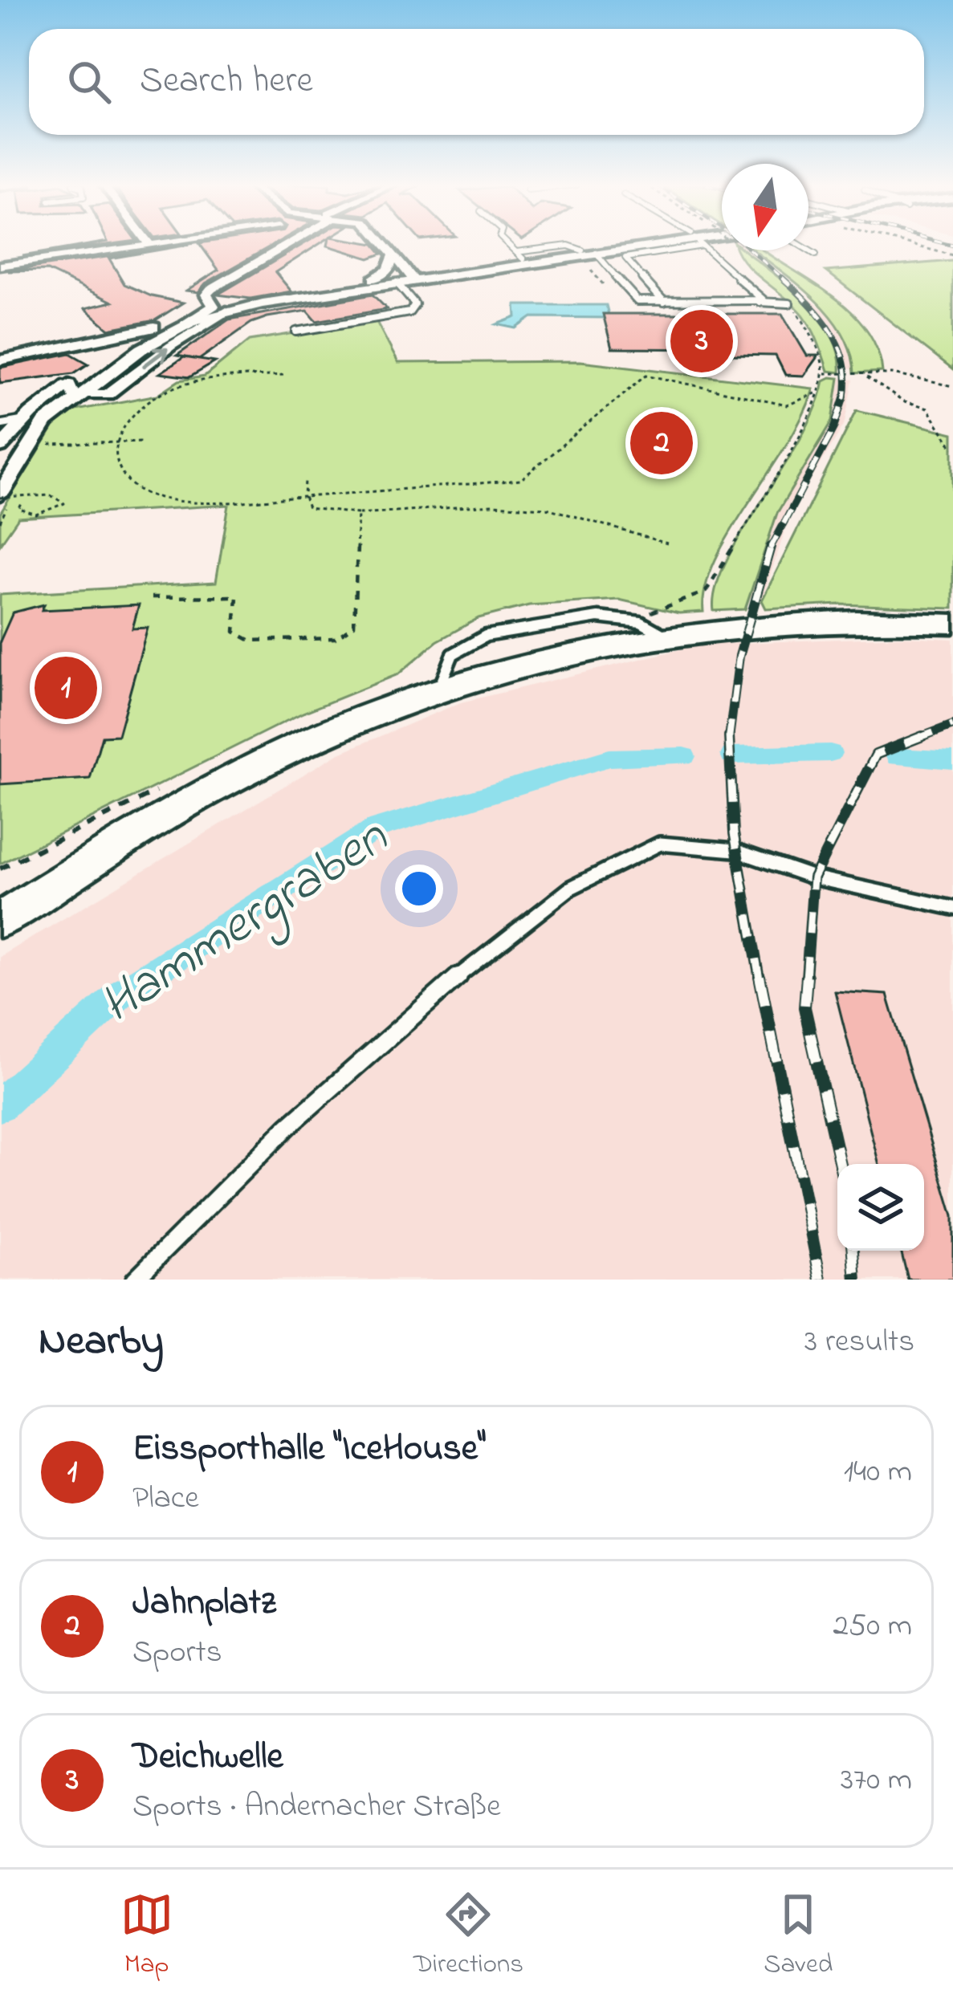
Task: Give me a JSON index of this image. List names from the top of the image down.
{
  "water": ["Hammergraben"],
  "north": "bottom",
  "page": {
    "search": "Search here",
    "pins": ["3", "2", "1"],
    "heading": ["Nearby", "3 results"],
    "list": [
      {
        "mark": "1",
        "name": "Eissporthalle \"IceHouse\"",
        "note": "Place",
        "value": "140 m"
      },
      {
        "mark": "2",
        "name": "Jahnplatz",
        "note": "Sports",
        "value": "250 m"
      },
      {
        "mark": "3",
        "name": "Deichwelle",
        "note": "Sports · Andernacher Straße",
        "value": "370 m"
      }
    ],
    "nav": ["Map", "Directions", "Saved"]
  }
}
